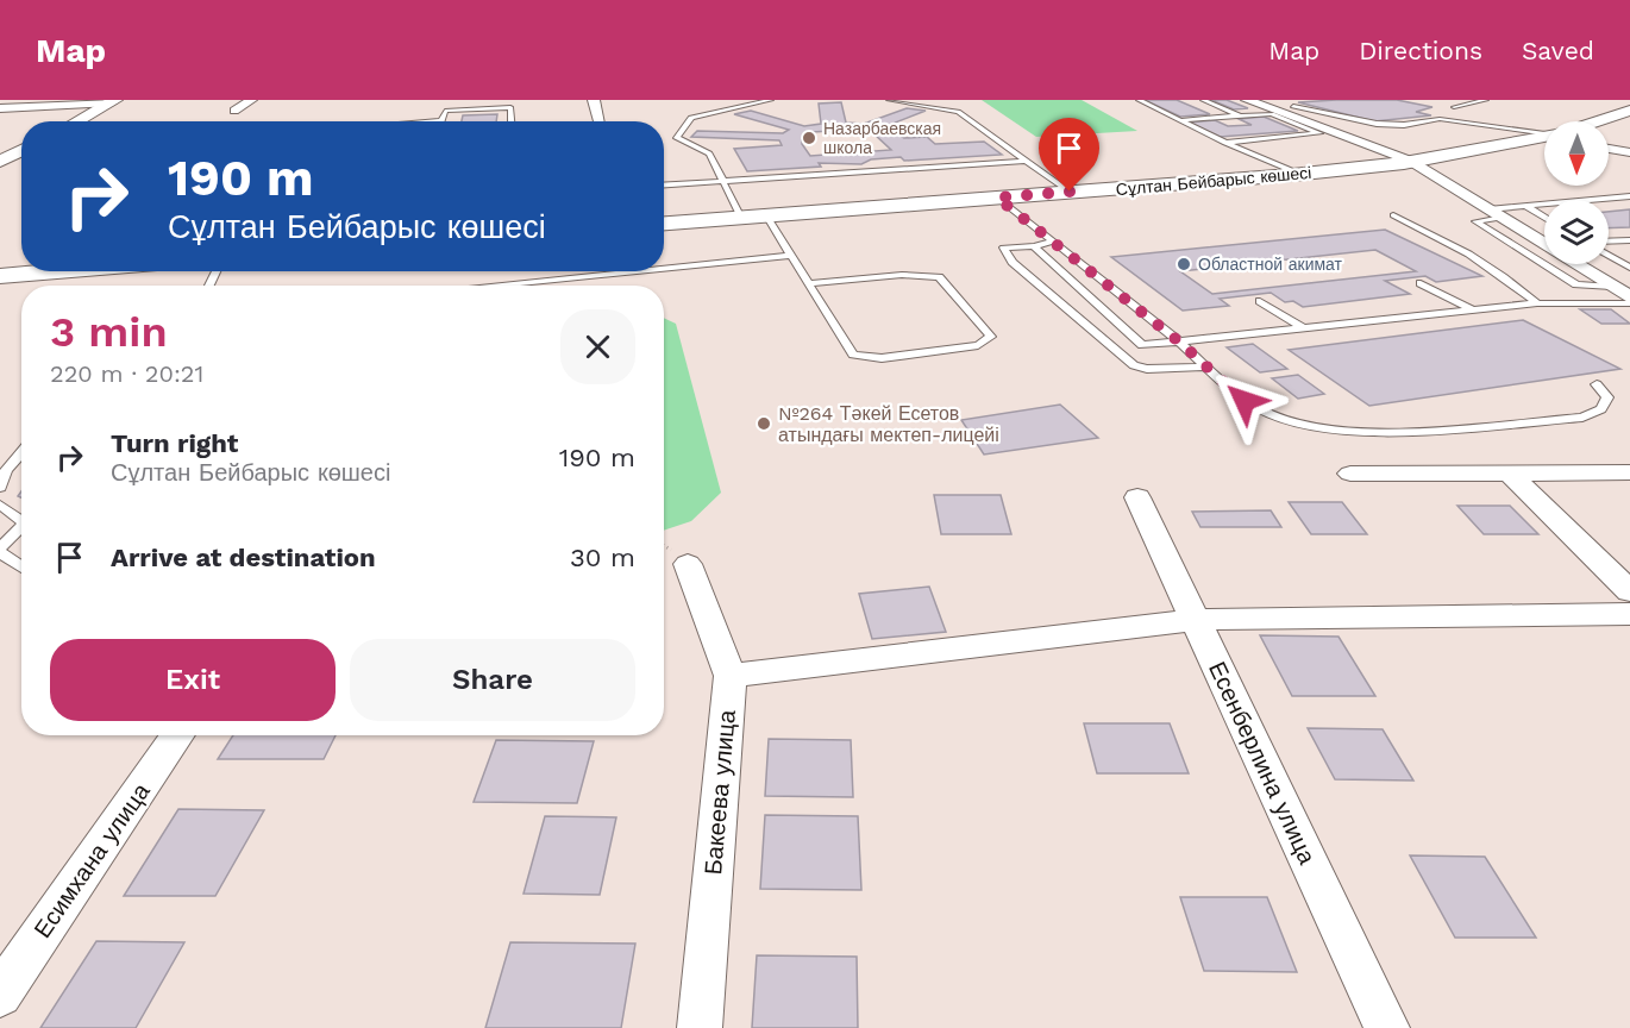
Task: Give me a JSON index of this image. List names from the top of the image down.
{
  "streets": {
    "main road": ["Сұлтан Бейбарыс көшесі"],
    "street": ["Есенберлина улица", "Бакеева улица", "Есимхана улица"]
  },
  "places": ["Назарбаевская школа", "Областной акимат", "№264 Тәкей Есетов атындағы мектеп-лицейі"],
  "north": "bottom",
  "page": {
    "header": "Map",
    "nav": ["Map", "Directions", "Saved"],
    "turn": ["190 m", "Сұлтан Бейбарыс көшесі"],
    "heading": ["3 min", "220 m · 20:21"],
    "list": [
      {
        "name": "Turn right",
        "note": "Сұлтан Бейбарыс көшесі",
        "value": "190 m"
      },
      {
        "name": "Arrive at destination",
        "value": "30 m"
      }
    ],
    "buttons": ["Exit", "Share"]
  }
}
